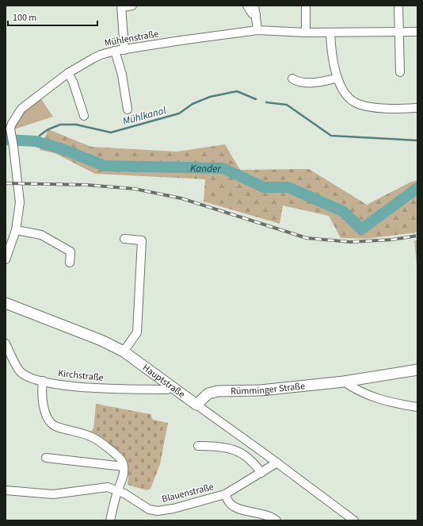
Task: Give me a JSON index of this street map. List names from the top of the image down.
{
  "streets": {
    "main road": ["Hauptstraße", "Rümminger Straße"],
    "street": ["Mühlenstraße", "Kirchstraße", "Blauenstraße"]
  },
  "crossings": [
    ["Kirchstraße", "Hauptstraße"],
    ["Hauptstraße", "Rümminger Straße"],
    ["Hauptstraße", "Blauenstraße"]
  ],
  "water": ["Mühlkanal", "Kander"],
  "scale_bar": "100 m"
}
